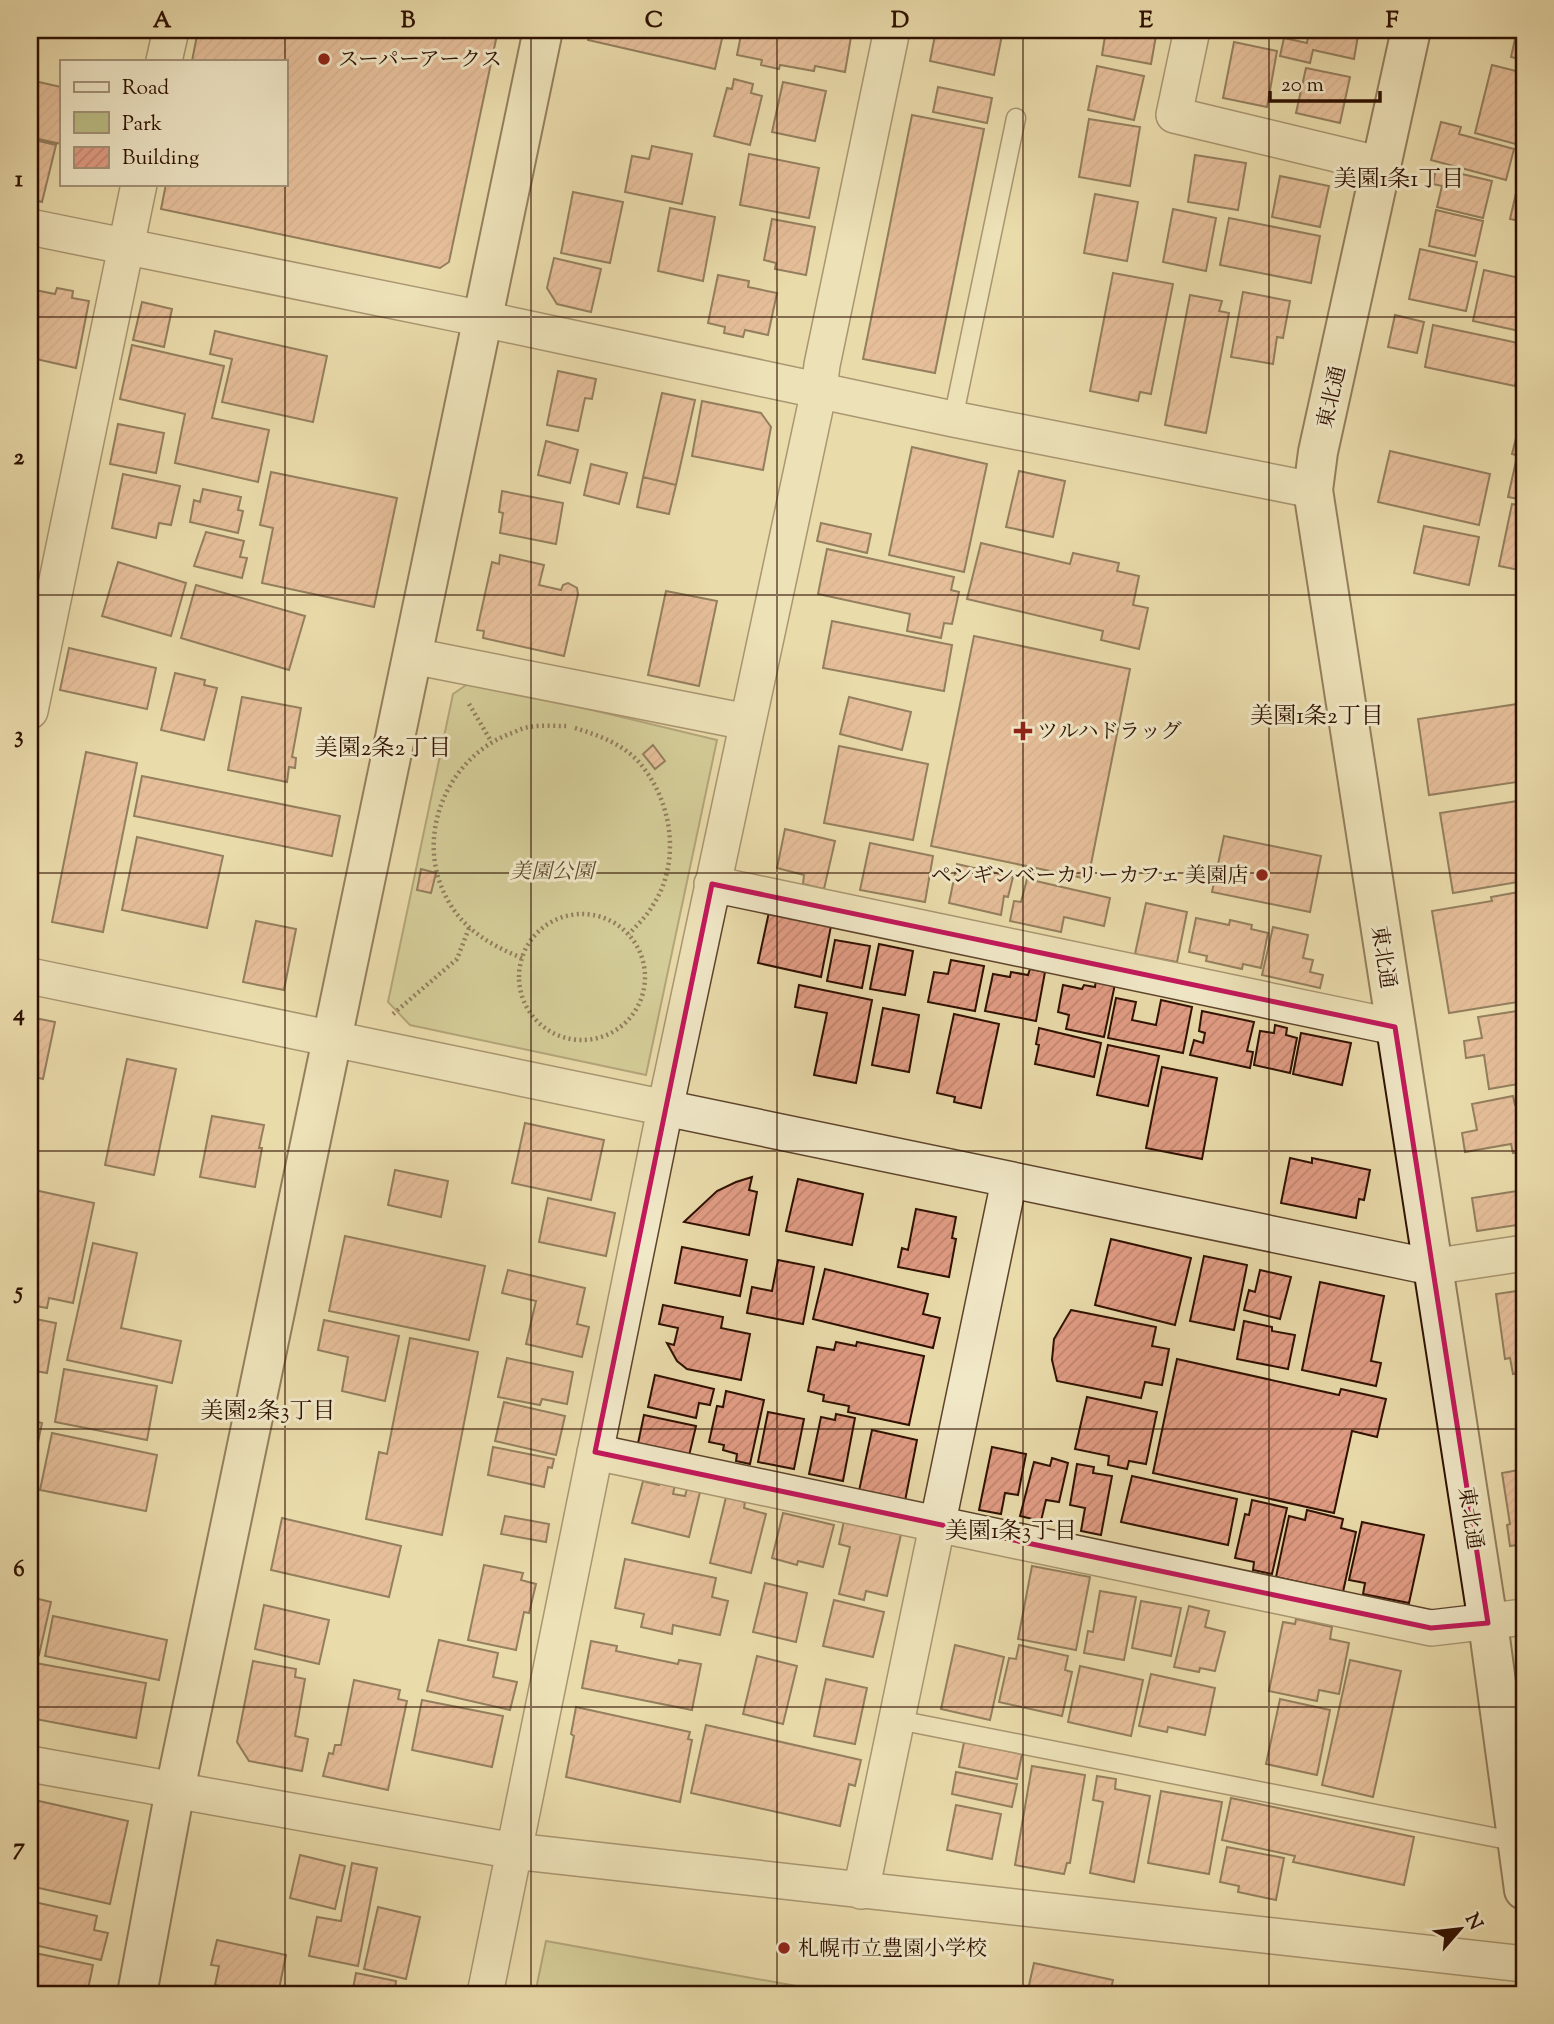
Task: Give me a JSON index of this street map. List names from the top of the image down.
{
  "streets": {
    "street": ["東北通"]
  },
  "districts": [
    "美園1条1丁目",
    "美園1条2丁目",
    "美園2条2丁目",
    "美園2条3丁目",
    "美園1条3丁目"
  ],
  "parks": ["美園公園"],
  "places": {
    "other": ["スーパーアークス", "ペンギンベーカリーカフェ 美園店", "札幌市立豊園小学校"],
    "health": ["ツルハドラッグ"]
  },
  "legend": ["Road", "Park", "Building"],
  "scale_bar": "20 m",
  "north": "top right",
  "grid": {
    "columns": [
      "A",
      "B",
      "C",
      "D",
      "E",
      "F"
    ],
    "rows": [
      "1",
      "2",
      "3",
      "4",
      "5",
      "6",
      "7"
    ]
  }
}
